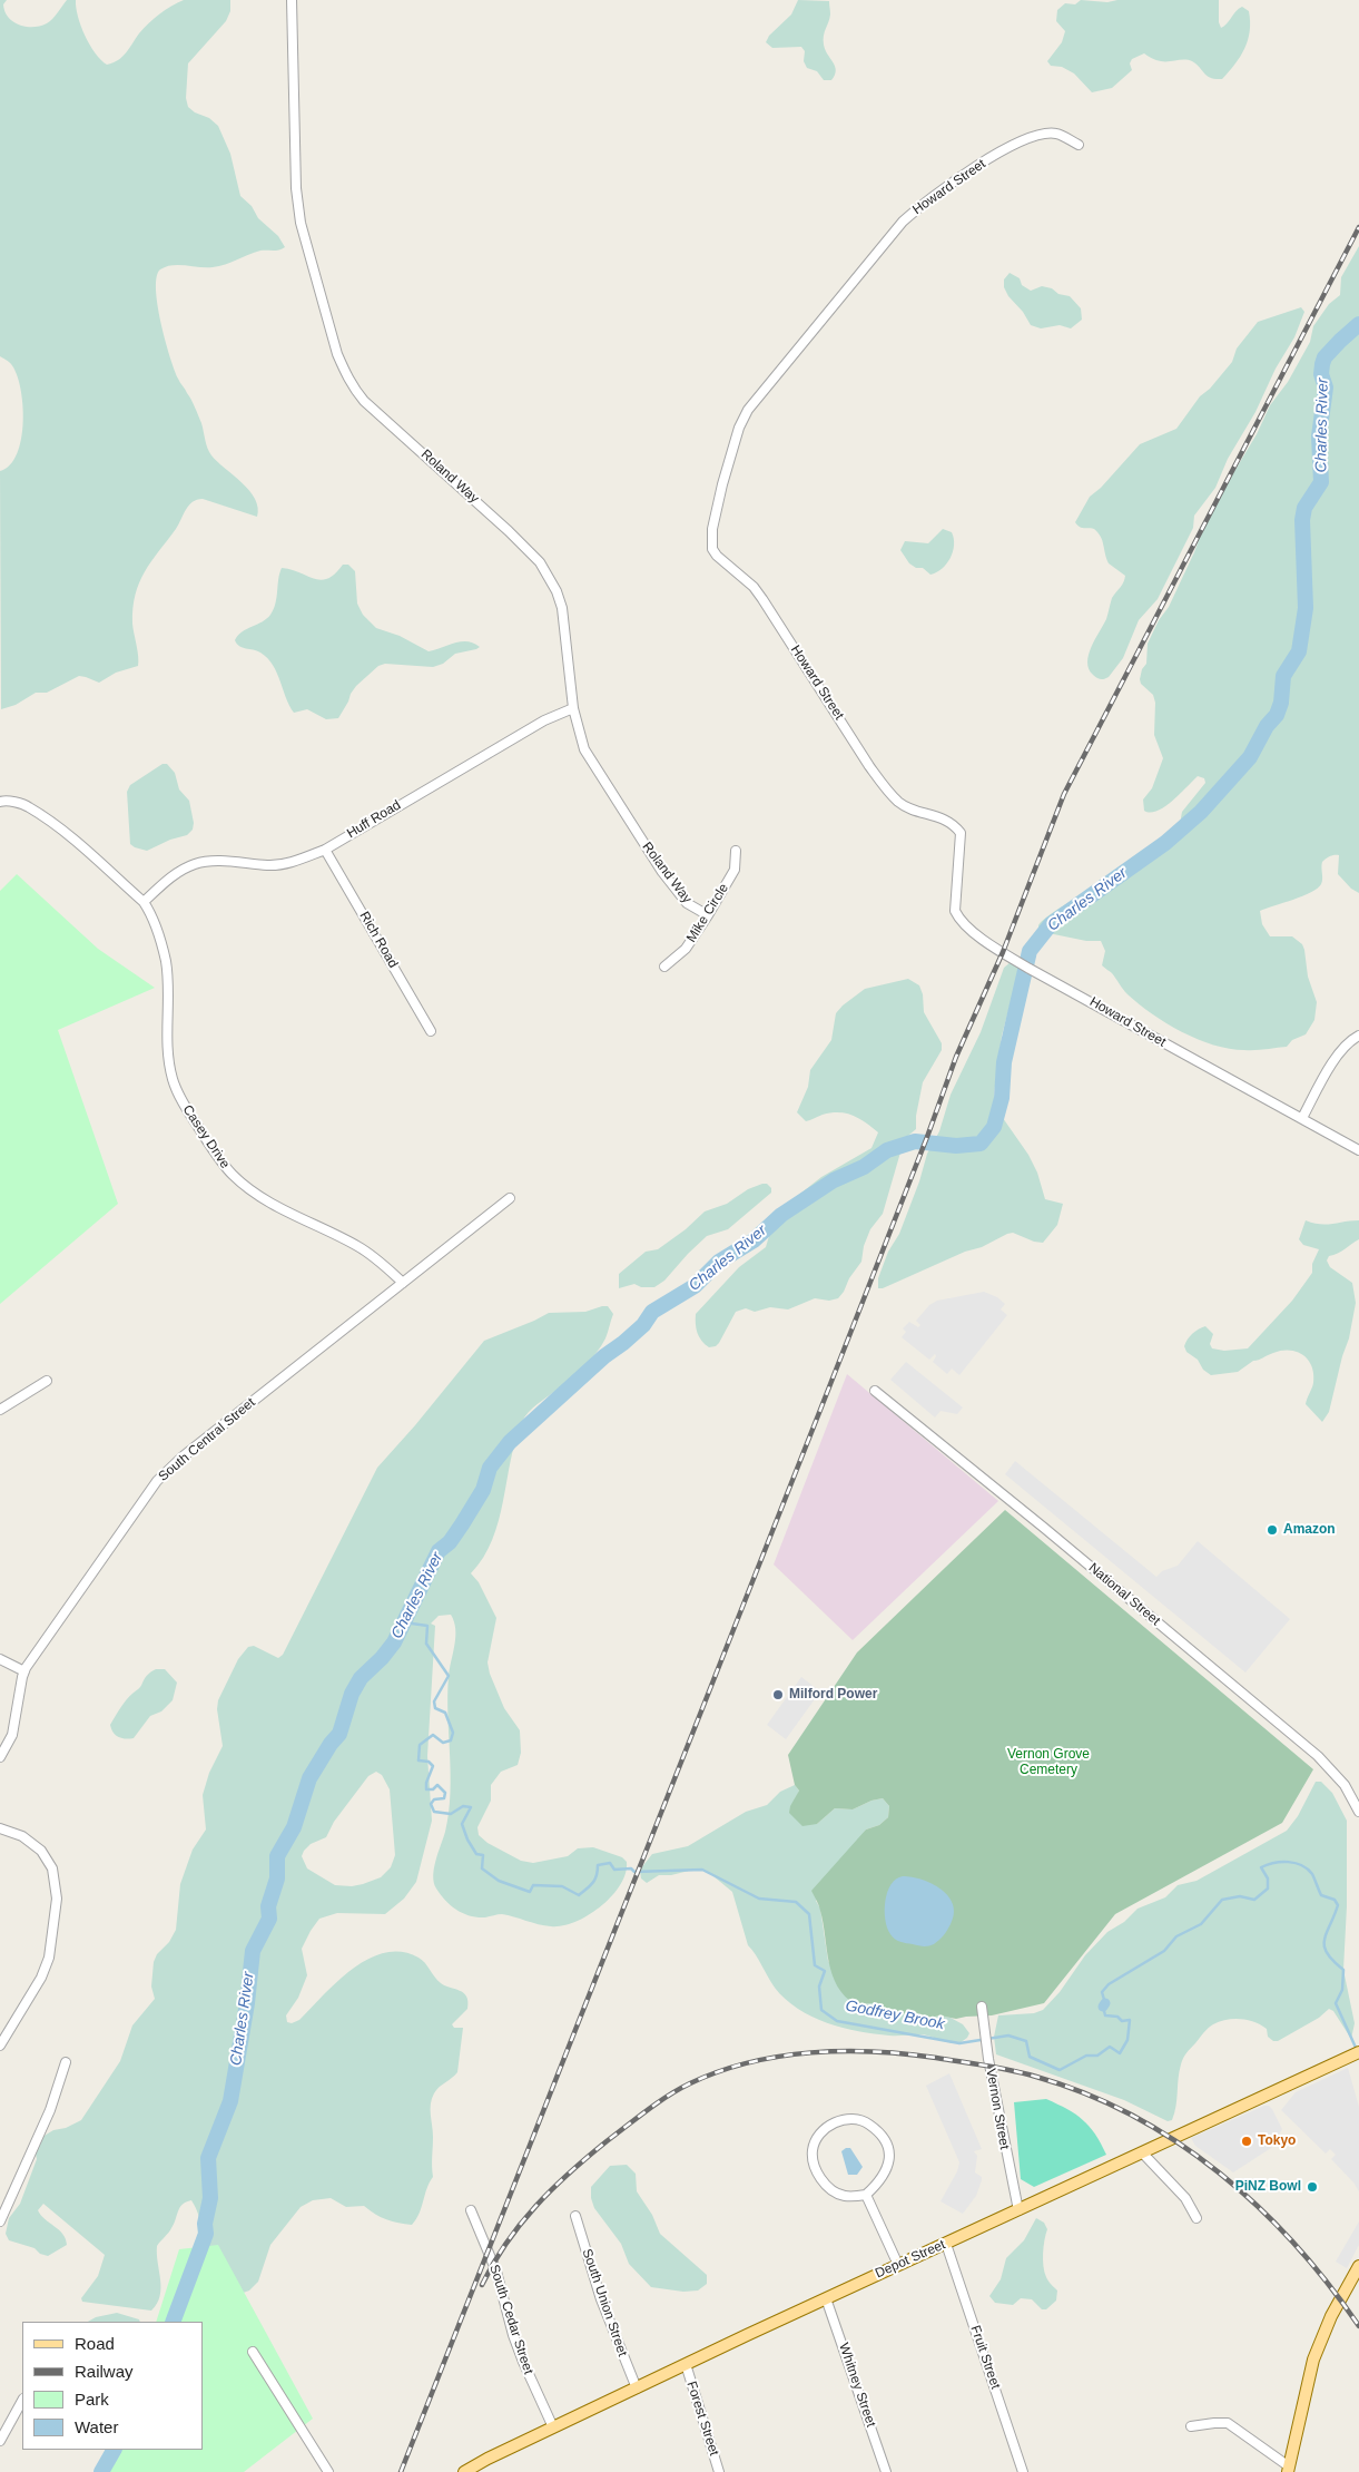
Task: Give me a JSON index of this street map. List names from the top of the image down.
{
  "streets": {
    "main road": ["Depot Street"],
    "street": [
      "Howard Street",
      "Roland Way",
      "Huff Road",
      "Mike Circle",
      "Rich Road",
      "Casey Drive",
      "South Central Street",
      "National Street",
      "Vernon Street",
      "South Union Street",
      "South Cedar Street",
      "Fruit Street",
      "Whitney Street",
      "Forest Street"
    ]
  },
  "crossings": [
    ["Roland Way", "Huff Road"],
    ["Roland Way", "Mike Circle"],
    ["Huff Road", "Rich Road"],
    ["Huff Road", "Casey Drive"],
    ["Casey Drive", "South Central Street"],
    ["Vernon Street", "Depot Street"],
    ["Depot Street", "South Union Street"],
    ["Depot Street", "South Cedar Street"],
    ["Depot Street", "Fruit Street"],
    ["Depot Street", "Whitney Street"],
    ["Depot Street", "Forest Street"]
  ],
  "water": ["Charles River", "Godfrey Brook"],
  "parks": ["Vernon Grove Cemetery"],
  "places": [
    "Amazon",
    "Milford Power",
    "Tokyo",
    "PiNZ Bowl"
  ],
  "legend": [
    "Road",
    "Railway",
    "Park",
    "Water"
  ]
}
